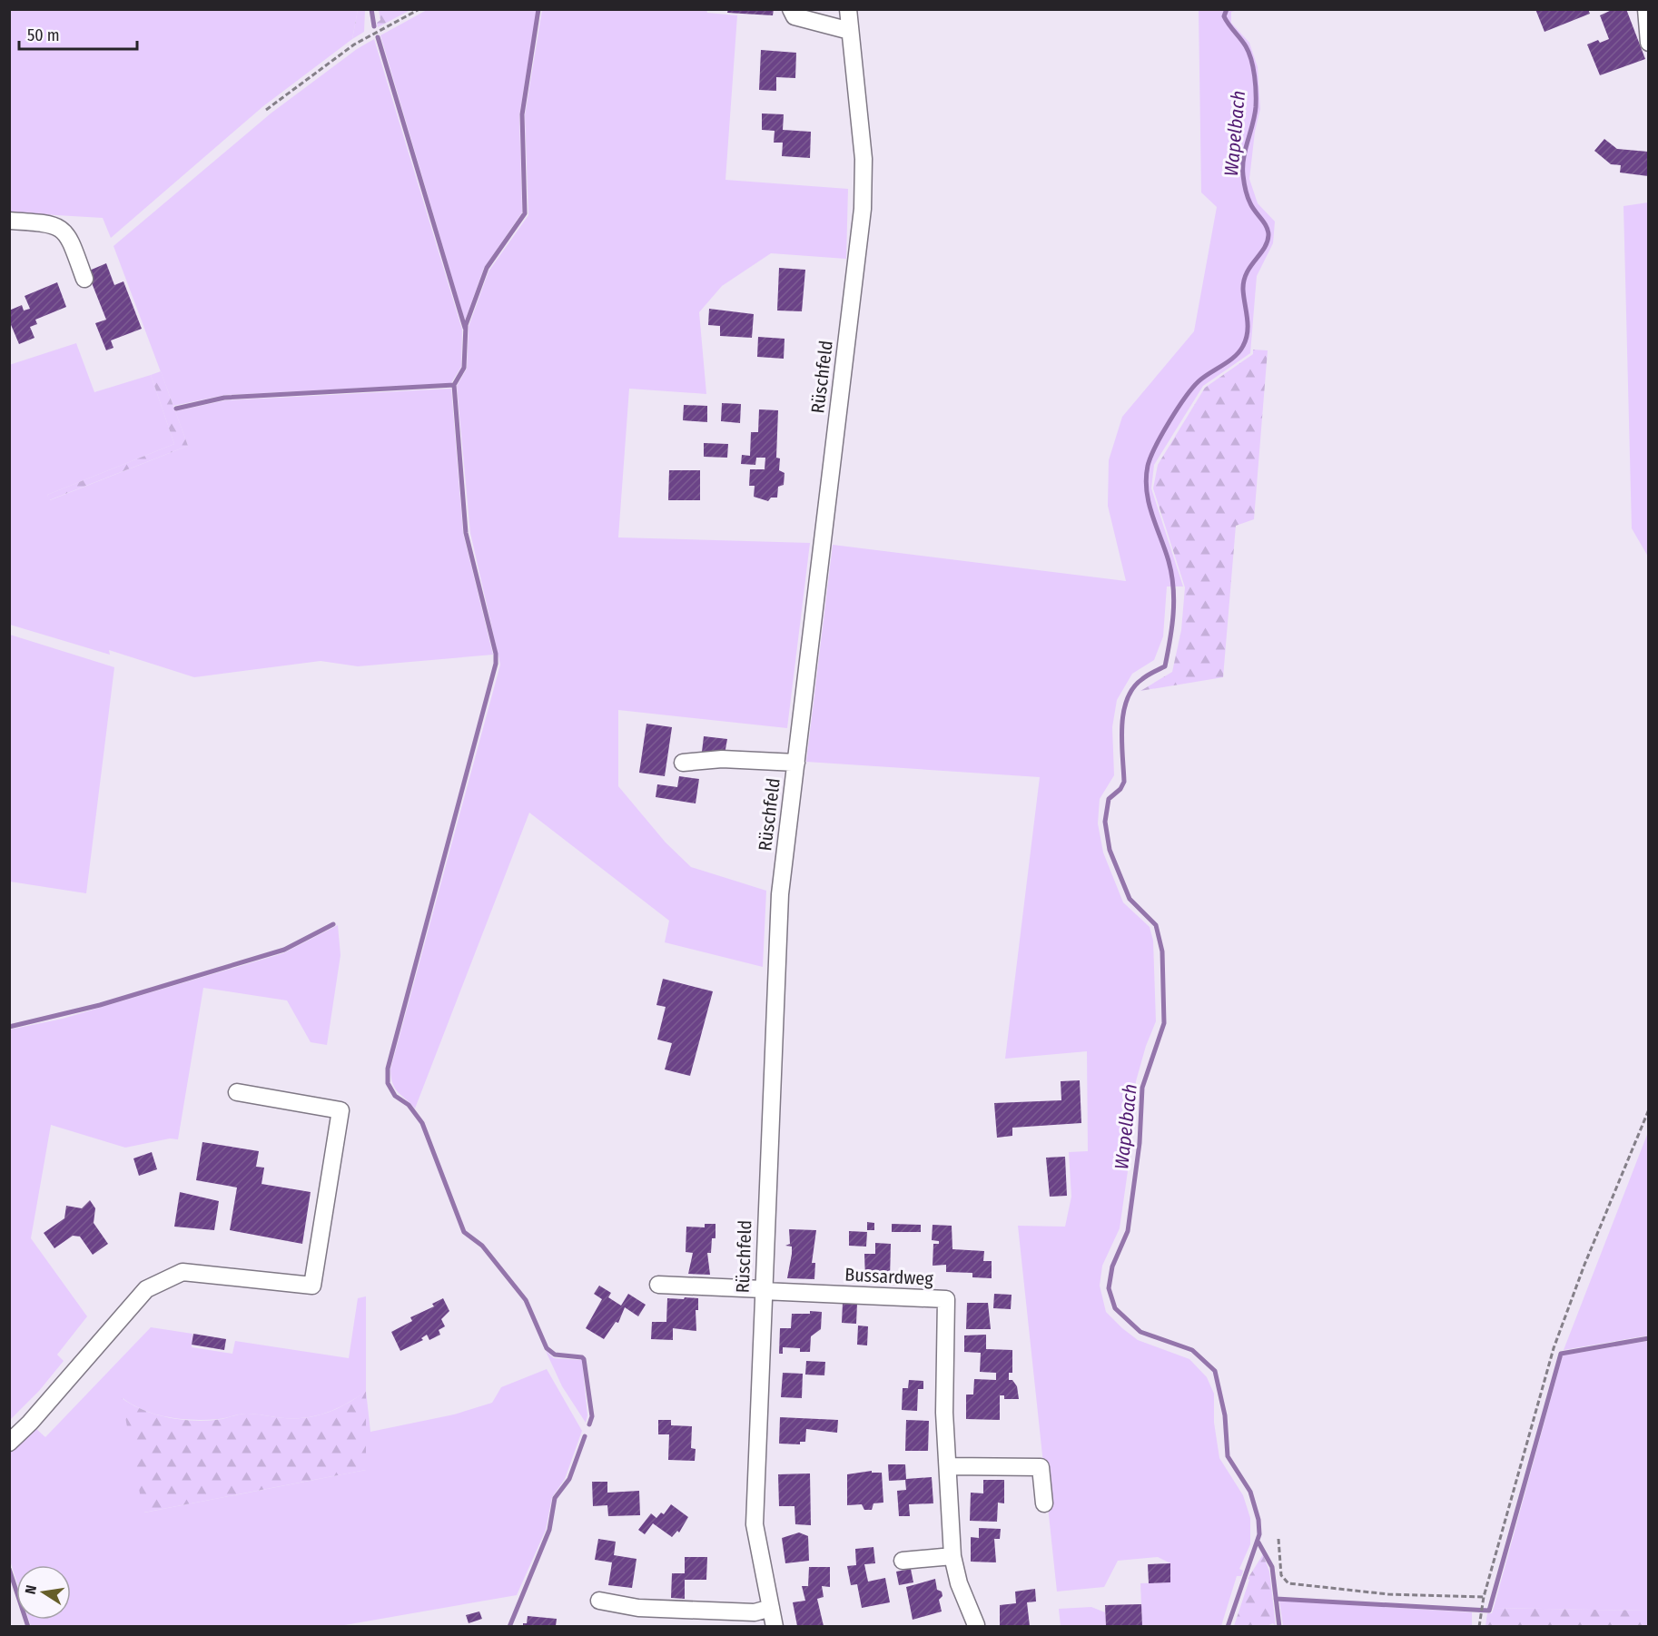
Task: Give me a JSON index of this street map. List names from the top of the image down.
{
  "streets": {
    "street": ["Rüschfeld", "Bussardweg"]
  },
  "crossings": [
    ["Rüschfeld", "Bussardweg"]
  ],
  "water": ["Wapelbach"],
  "scale_bar": "50 m",
  "north": "left"
}
